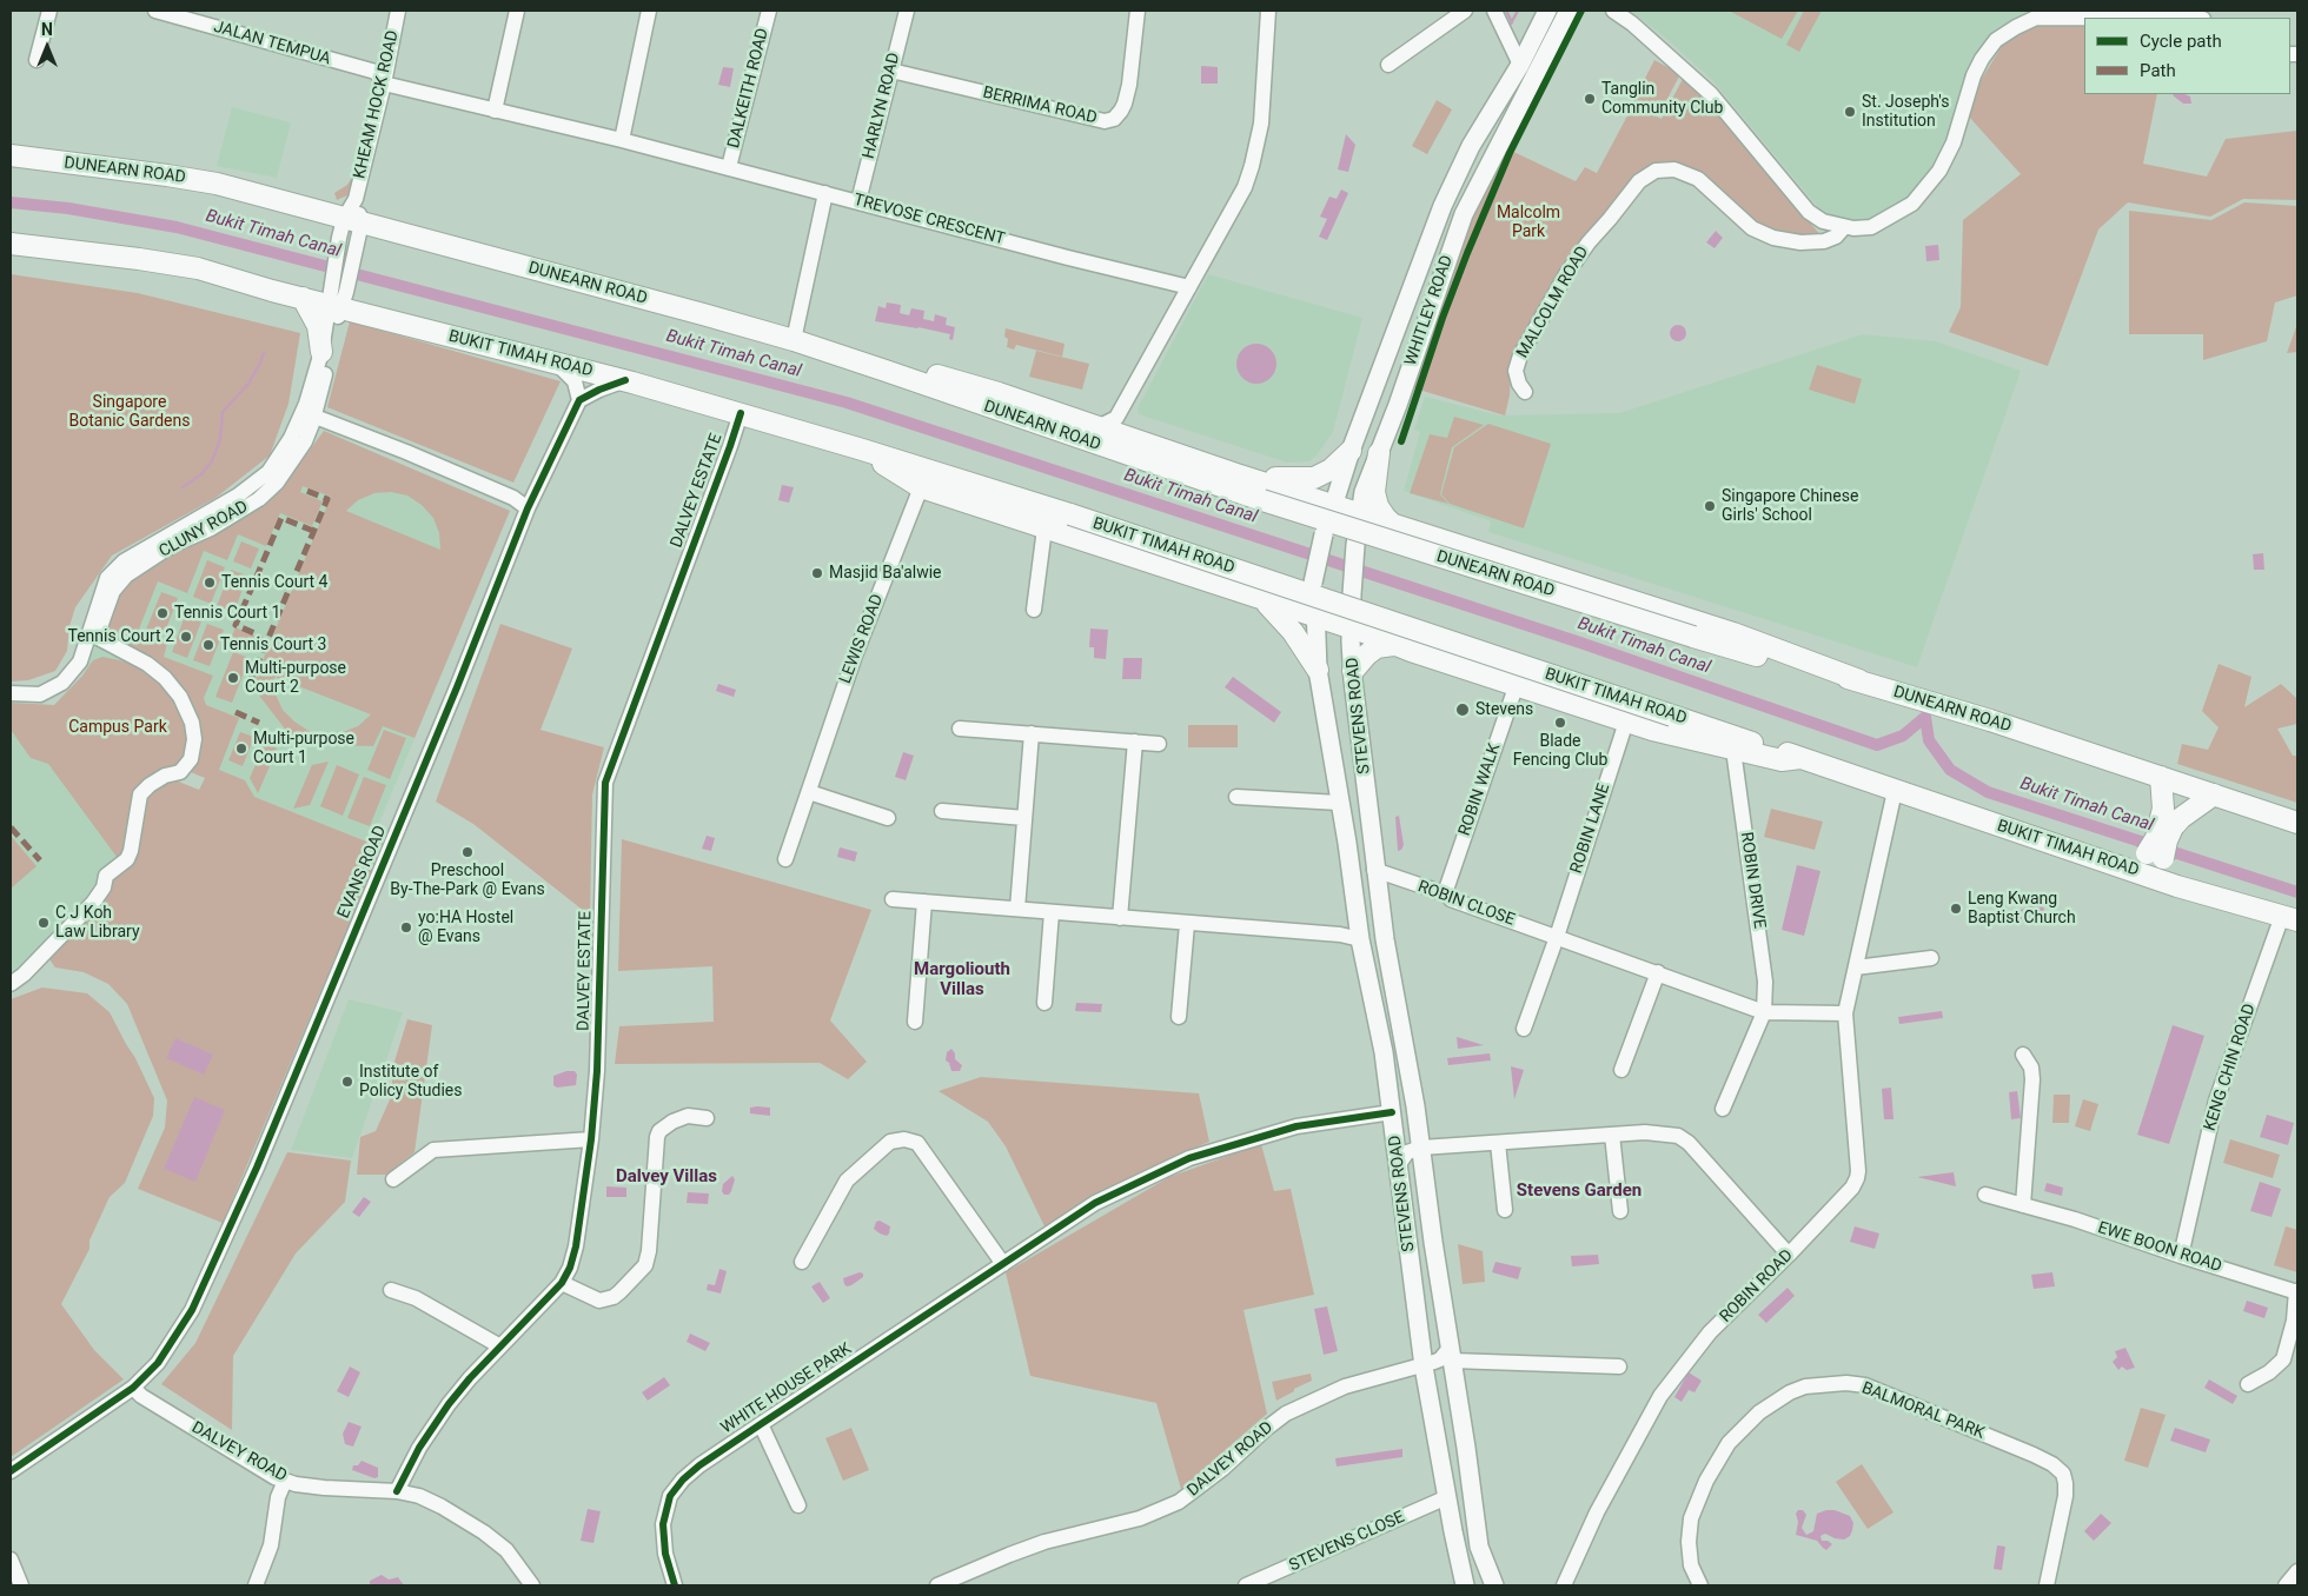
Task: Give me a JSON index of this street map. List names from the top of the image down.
{
  "streets": {
    "highway": ["DUNEARN ROAD", "BUKIT TIMAH ROAD"],
    "main road": ["WHITLEY ROAD", "STEVENS ROAD"],
    "street": [
      "JALAN TEMPUA",
      "DALKEITH ROAD",
      "KHEAM HOCK ROAD",
      "HARLYN ROAD",
      "BERRIMA ROAD",
      "TREVOSE CRESCENT",
      "MALCOLM ROAD",
      "DALVEY ESTATE",
      "CLUNY ROAD",
      "LEWIS ROAD",
      "ROBIN WALK",
      "ROBIN LANE",
      "EVANS ROAD",
      "ROBIN DRIVE",
      "ROBIN CLOSE",
      "KENG CHIN ROAD",
      "EWE BOON ROAD",
      "ROBIN ROAD",
      "WHITE HOUSE PARK",
      "BALMORAL PARK",
      "DALVEY ROAD",
      "STEVENS CLOSE"
    ]
  },
  "crossings": [
    ["JALAN TEMPUA", "KHEAM HOCK ROAD"],
    ["JALAN TEMPUA", "TREVOSE CRESCENT"],
    ["DALKEITH ROAD", "TREVOSE CRESCENT"],
    ["KHEAM HOCK ROAD", "DUNEARN ROAD"],
    ["KHEAM HOCK ROAD", "TREVOSE CRESCENT"],
    ["KHEAM HOCK ROAD", "BUKIT TIMAH ROAD"],
    ["KHEAM HOCK ROAD", "CLUNY ROAD"],
    ["HARLYN ROAD", "BERRIMA ROAD"],
    ["HARLYN ROAD", "TREVOSE CRESCENT"],
    ["WHITLEY ROAD", "STEVENS ROAD"],
    ["BUKIT TIMAH ROAD", "DALVEY ESTATE"],
    ["BUKIT TIMAH ROAD", "CLUNY ROAD"],
    ["BUKIT TIMAH ROAD", "KENG CHIN ROAD"],
    ["BUKIT TIMAH ROAD", "ROBIN ROAD"],
    ["DALVEY ESTATE", "DALVEY ROAD"],
    ["STEVENS ROAD", "ROBIN CLOSE"],
    ["STEVENS ROAD", "WHITE HOUSE PARK"],
    ["STEVENS ROAD", "DALVEY ROAD"],
    ["STEVENS ROAD", "STEVENS CLOSE"],
    ["ROBIN WALK", "ROBIN CLOSE"],
    ["ROBIN LANE", "ROBIN CLOSE"],
    ["EVANS ROAD", "DALVEY ROAD"],
    ["ROBIN DRIVE", "ROBIN CLOSE"],
    ["ROBIN CLOSE", "ROBIN ROAD"],
    ["KENG CHIN ROAD", "EWE BOON ROAD"]
  ],
  "districts": ["Margoliouth Villas", "Dalvey Villas", "Stevens Garden"],
  "water": ["Bukit Timah Canal"],
  "parks": ["Malcolm Park", "Singapore Botanic Gardens", "Campus Park"],
  "places": [
    "Tanglin Community Club",
    "St. Joseph's Institution",
    "Singapore Chinese Girls' School",
    "Masjid Ba'alwie",
    "Tennis Court 4",
    "Tennis Court 1",
    "Tennis Court 2",
    "Tennis Court 3",
    "Multi-purpose Court 2",
    "Stevens",
    "Blade Fencing Club",
    "Multi-purpose Court 1",
    "Preschool By-The-Park @ Evans",
    "Leng Kwang Baptist Church",
    "C J Koh Law Library",
    "yo:HA Hostel @ Evans",
    "Institute of Policy Studies"
  ],
  "legend": ["Cycle path", "Path"],
  "north": "top"
}
